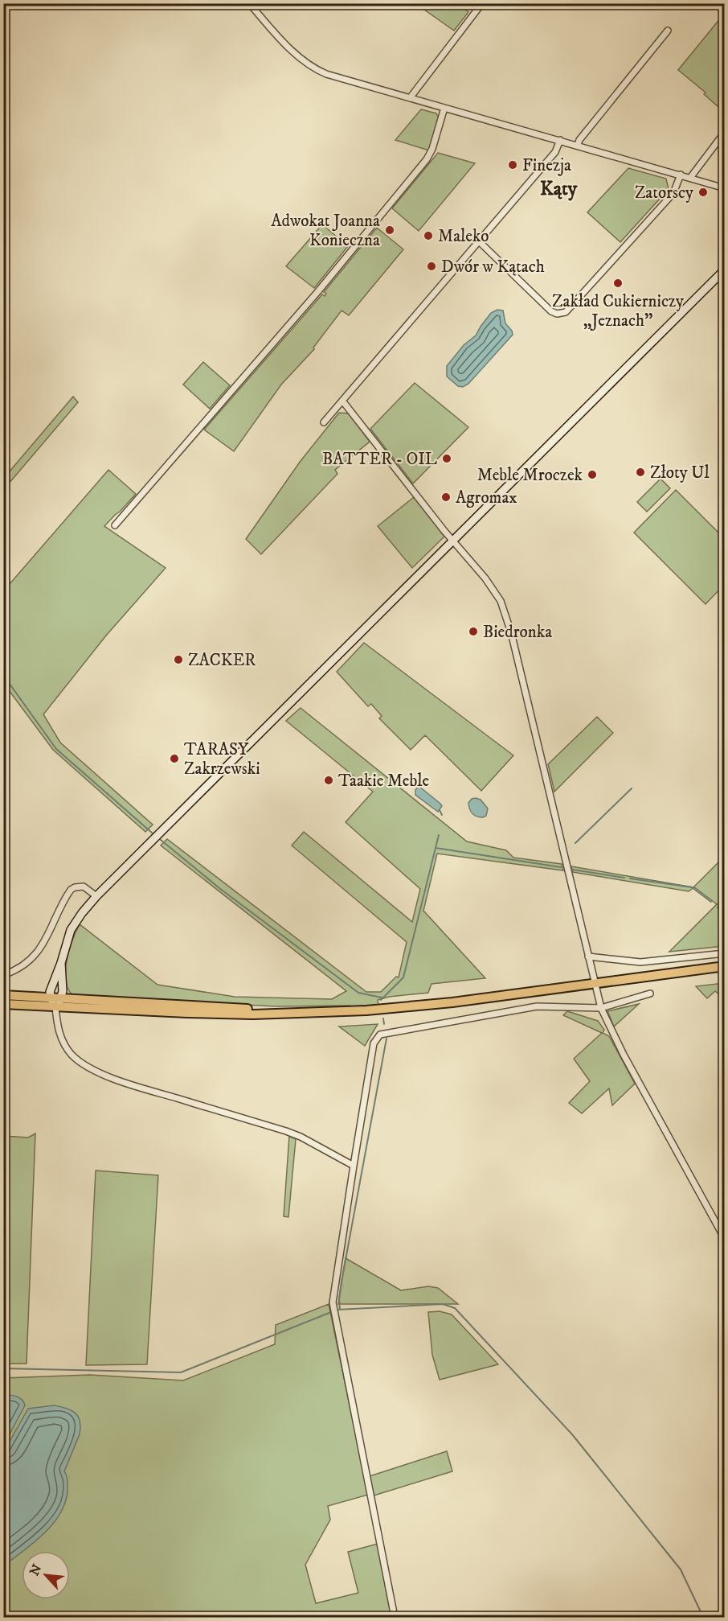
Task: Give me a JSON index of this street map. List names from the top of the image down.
{
  "districts": ["Kąty"],
  "places": [
    "Finezja",
    "Zatorscy",
    "Adwokat Joanna Konieczna",
    "Maleko",
    "Dwór w Kątach",
    "Zakład Cukierniczy „Jeznach”",
    "BATTER - OIL",
    "Złoty Ul",
    "Meble Mroczek",
    "Agromax",
    "Biedronka",
    "ZACKER",
    "TARASY Zakrzewski",
    "Taakie Meble"
  ],
  "north": "top left"
}
